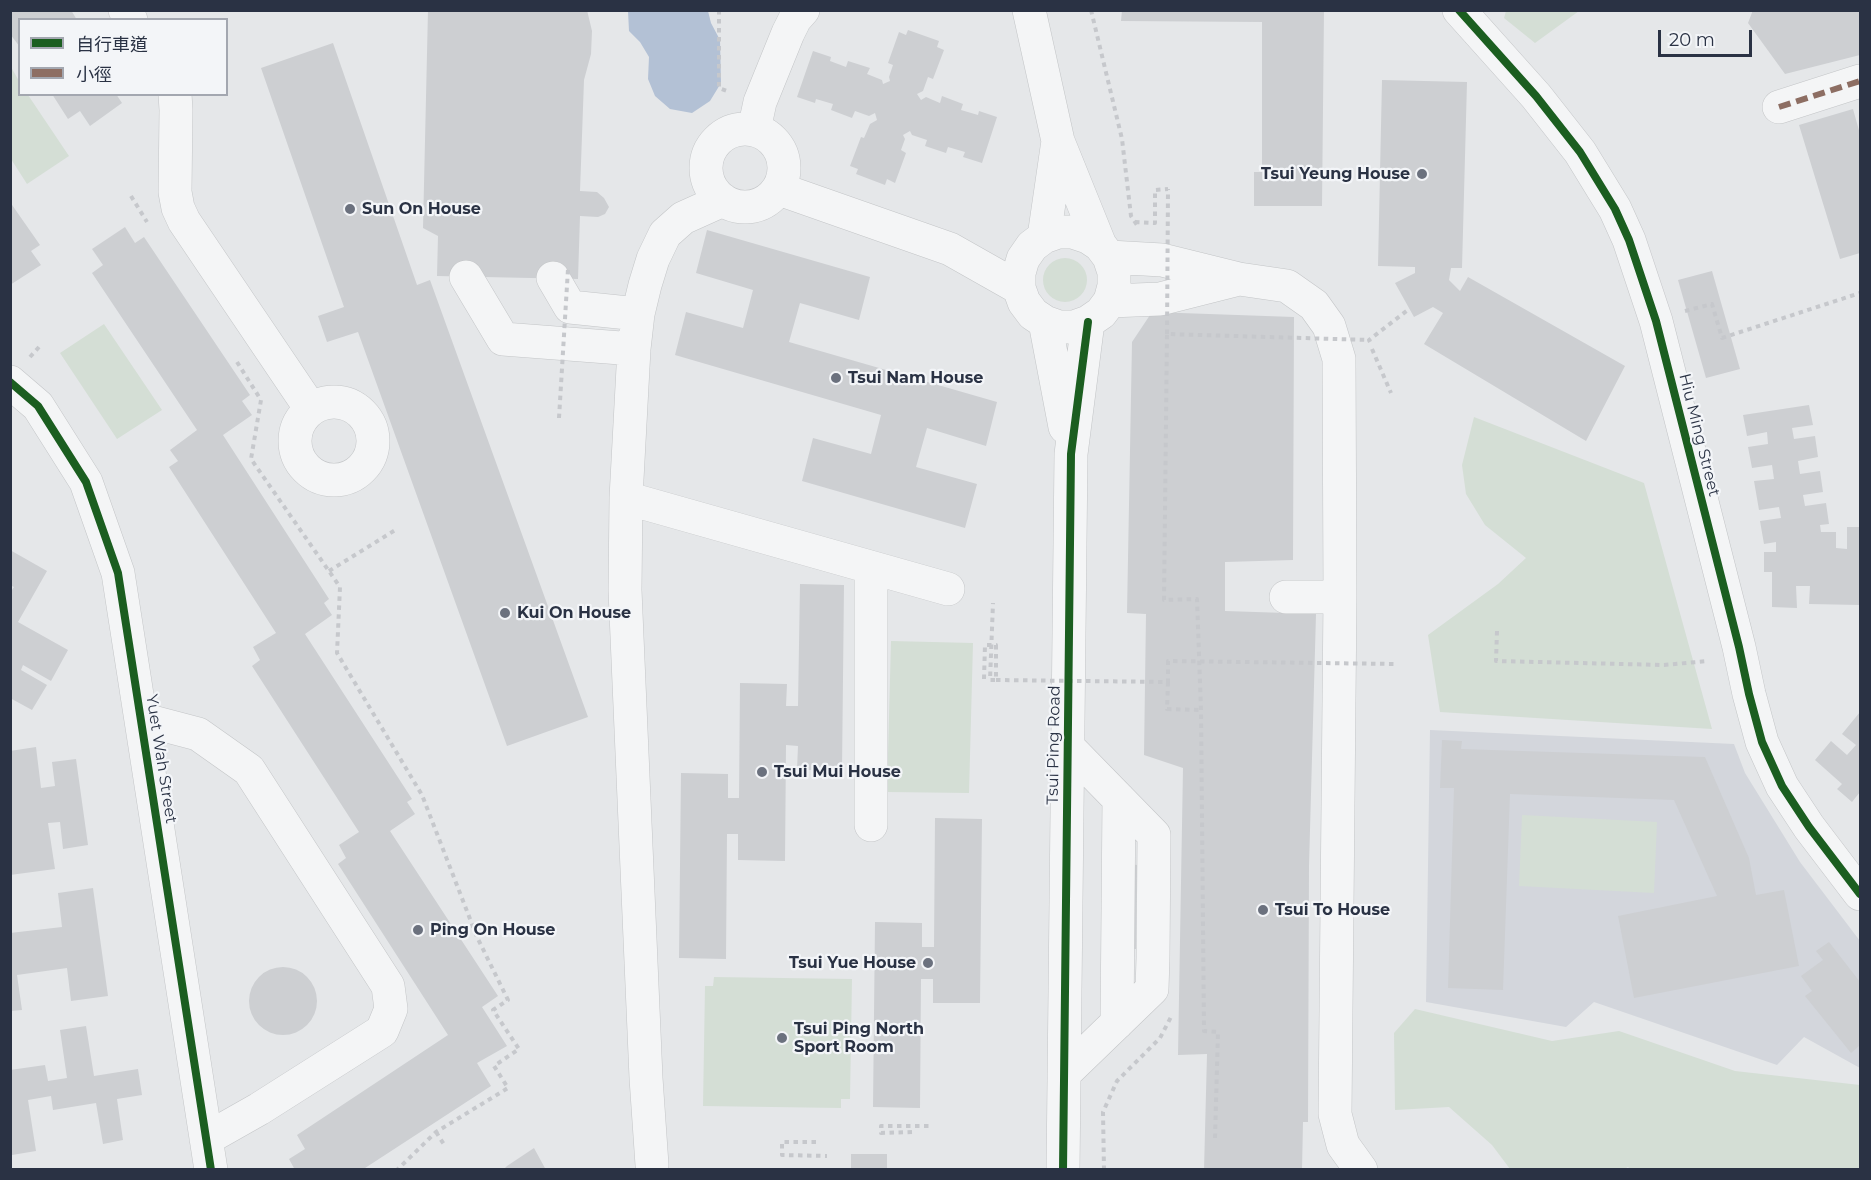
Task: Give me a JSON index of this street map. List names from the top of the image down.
{
  "streets": {
    "street": ["Hiu Ming Street", "Tsui Ping Road", "Yuet Wah Street"]
  },
  "places": [
    "Tsui Yeung House",
    "Sun On House",
    "Tsui Nam House",
    "Kui On House",
    "Tsui Mui House",
    "Tsui To House",
    "Ping On House",
    "Tsui Yue House",
    "Tsui Ping North Sport Room"
  ],
  "legend": ["自行車道", "小徑"],
  "scale_bar": "20 m"
}
